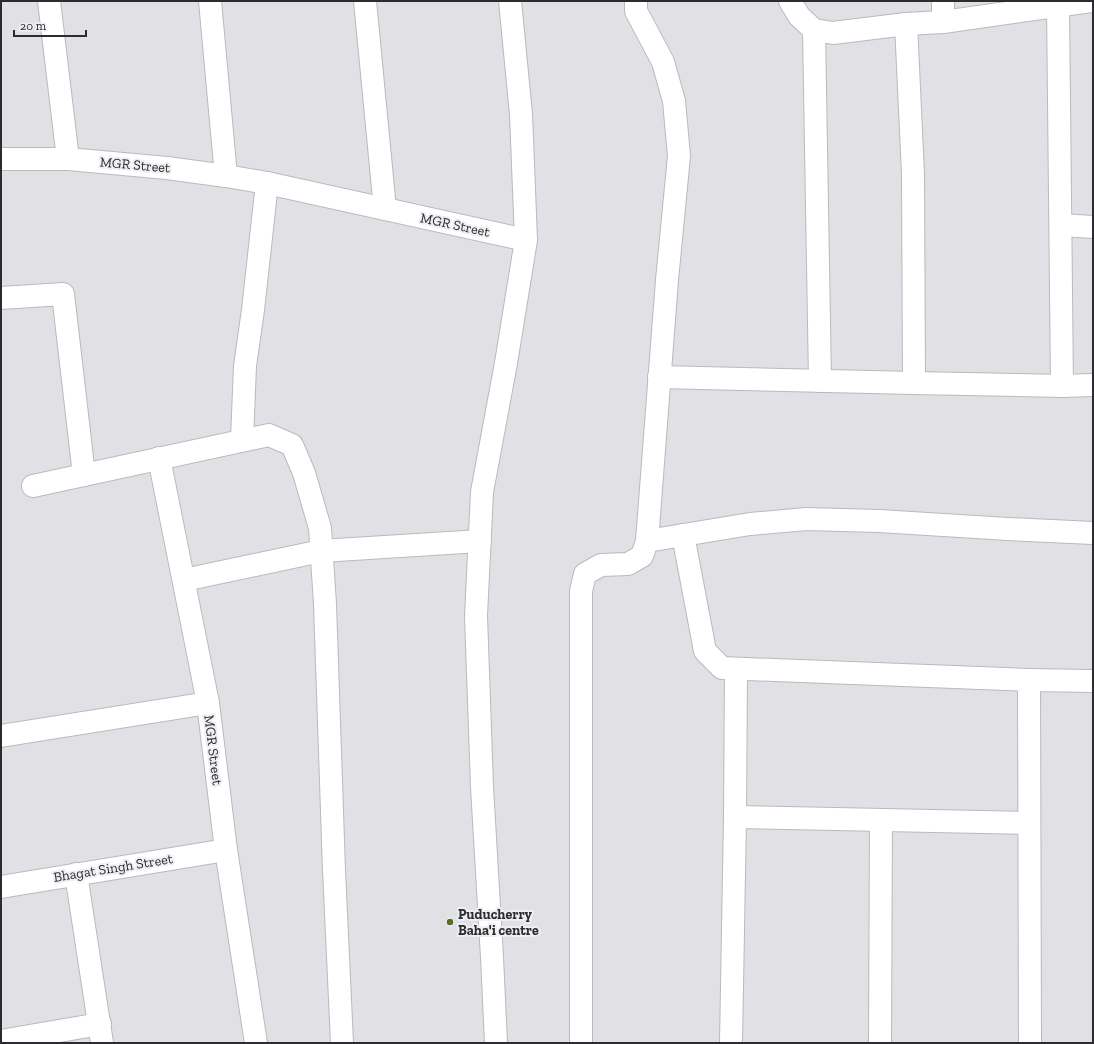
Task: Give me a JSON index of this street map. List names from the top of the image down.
{
  "streets": {
    "street": ["MGR Street", "Bhagat Singh Street"]
  },
  "crossings": [
    ["MGR Street", "Bhagat Singh Street"]
  ],
  "places": ["Puducherry Baha'i centre"],
  "scale_bar": "20 m"
}
